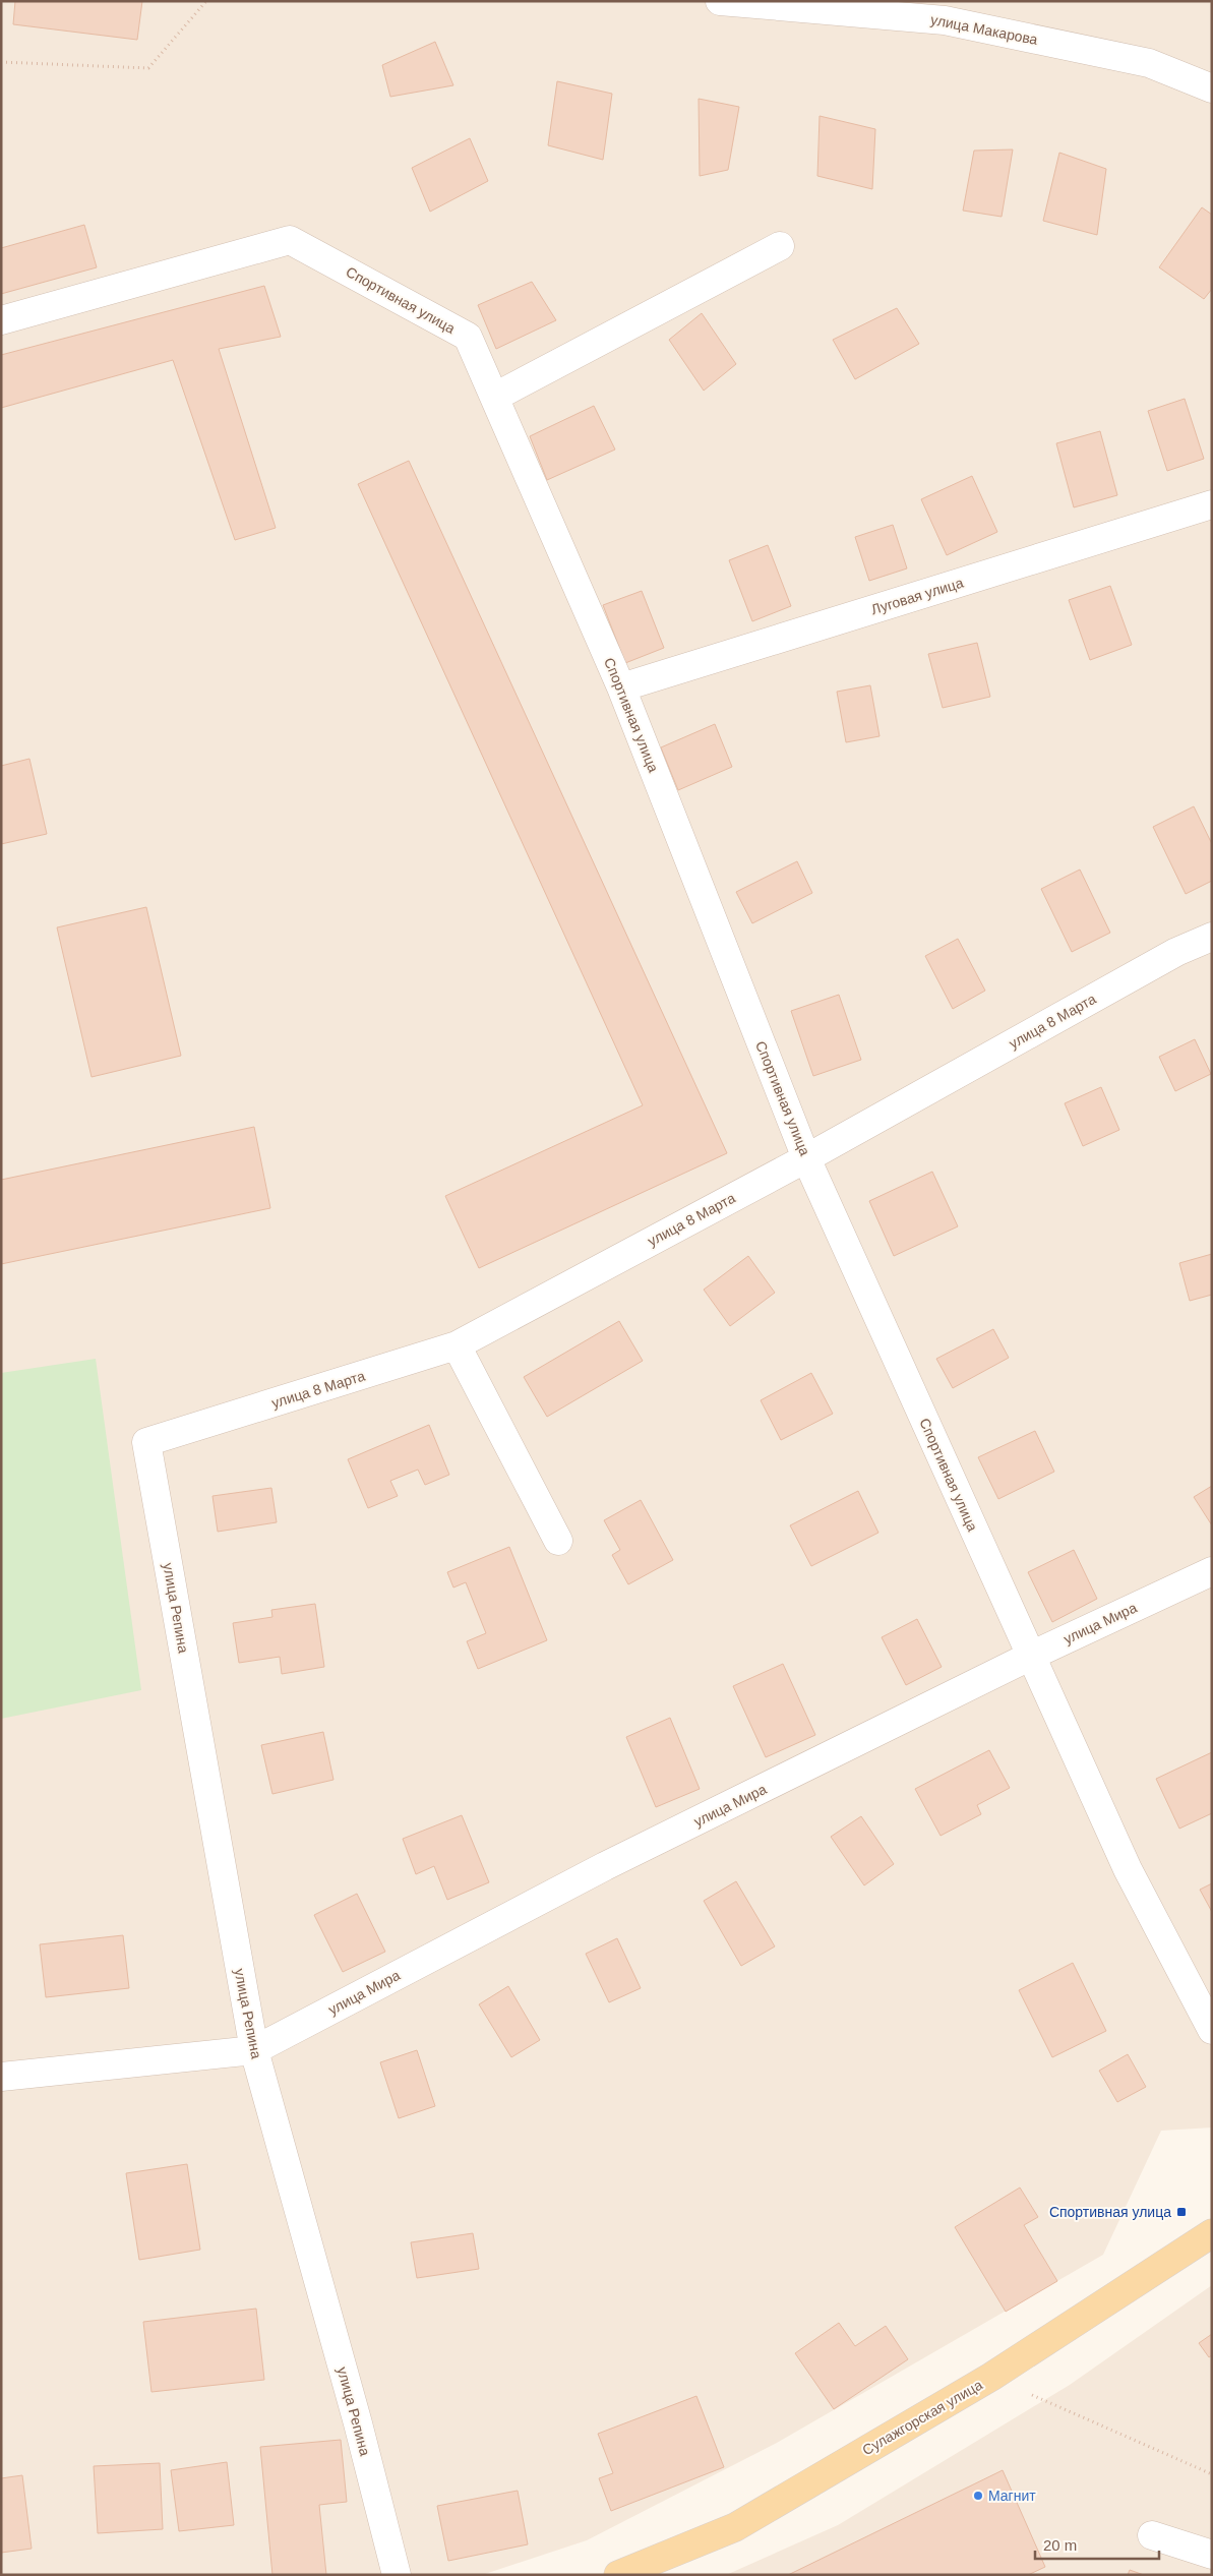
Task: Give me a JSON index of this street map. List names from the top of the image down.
{
  "streets": {
    "main road": ["Сулажгорская улица"],
    "street": [
      "улица Макарова",
      "Спортивная улица",
      "Луговая улица",
      "улица 8 Марта",
      "улица Репина",
      "улица Мира"
    ]
  },
  "crossings": [
    ["Спортивная улица", "Луговая улица"],
    ["Спортивная улица", "улица 8 Марта"],
    ["Спортивная улица", "улица Мира"],
    ["улица 8 Марта", "улица Репина"],
    ["улица Репина", "улица Мира"]
  ],
  "places": {
    "transit": ["Спортивная улица"],
    "other": ["Магнит"]
  },
  "scale_bar": "20 m"
}
